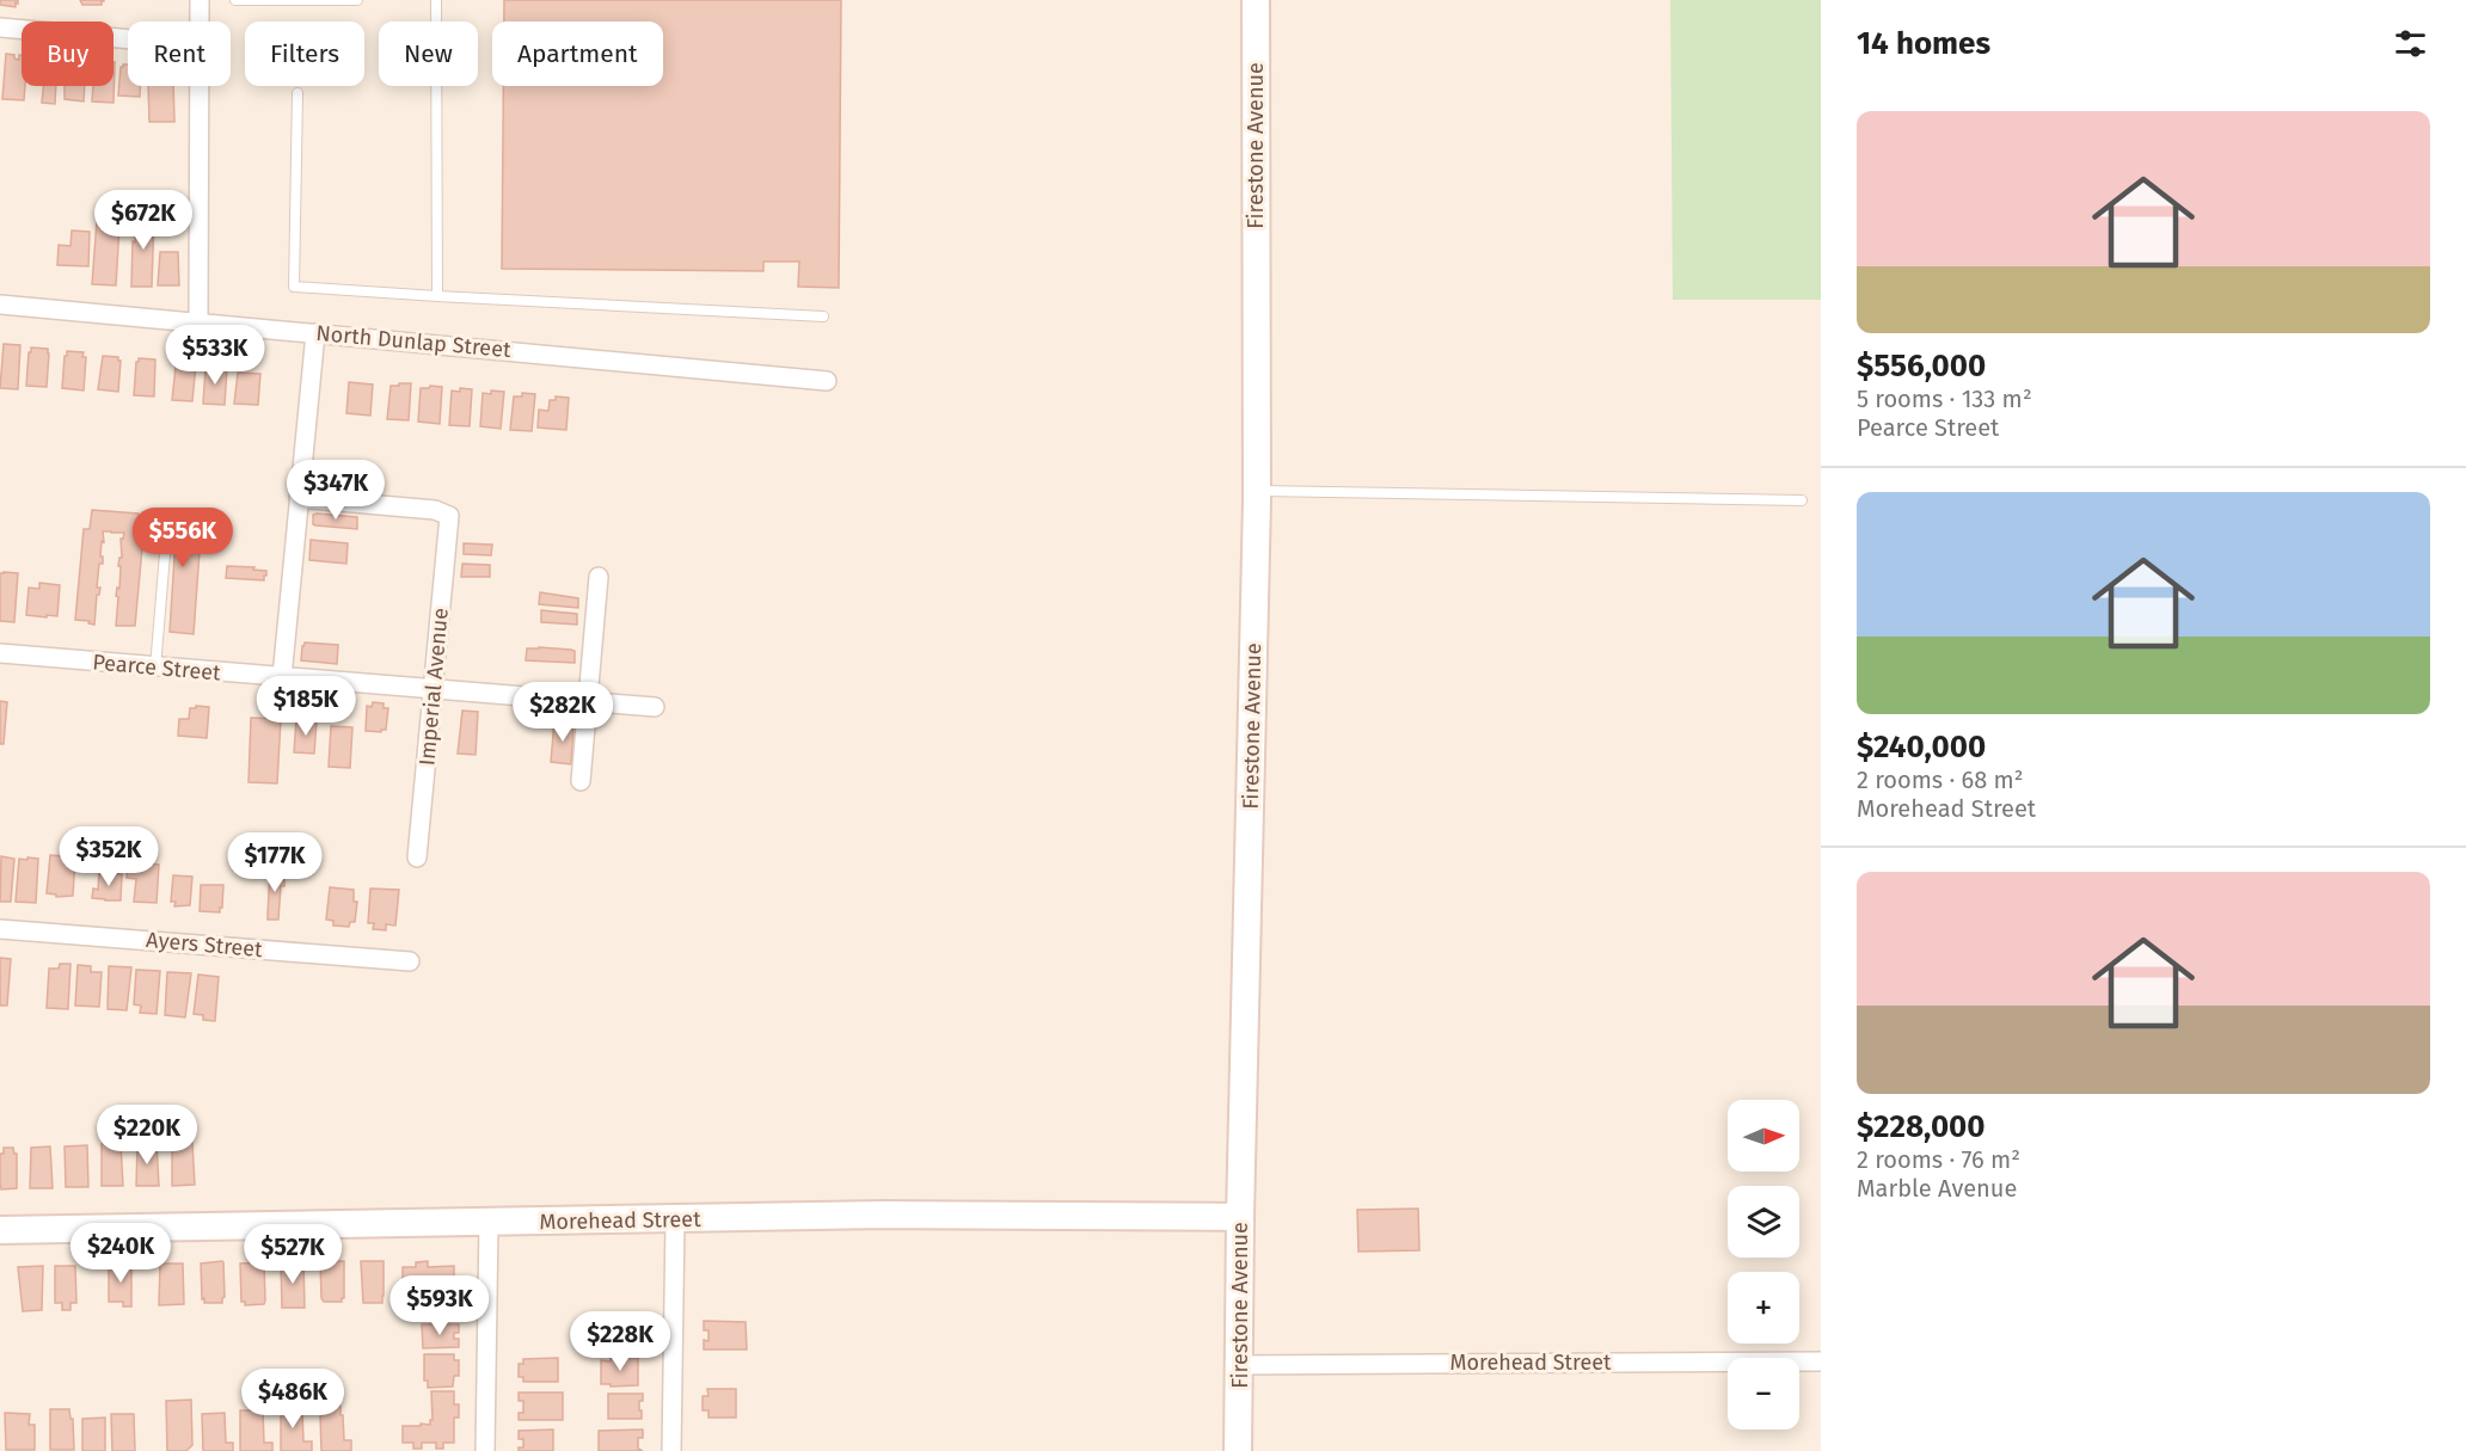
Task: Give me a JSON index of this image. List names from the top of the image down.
{
  "streets": {
    "main road": ["Firestone Avenue", "Morehead Street"],
    "street": [
      "North Dunlap Street",
      "Pearce Street",
      "Imperial Avenue",
      "Ayers Street"
    ]
  },
  "crossings": [
    ["Firestone Avenue", "Morehead Street"],
    ["Pearce Street", "Imperial Avenue"]
  ],
  "north": "right",
  "page": {
    "heading": "14 homes",
    "chip": [
      "Buy",
      "Rent",
      "Filters",
      "New",
      "Apartment"
    ],
    "list": [
      {
        "name": "$556,000",
        "note": "5 rooms · 133 m² · Pearce Street"
      },
      {
        "name": "$240,000",
        "note": "2 rooms · 68 m² · Morehead Street"
      },
      {
        "name": "$228,000",
        "note": "2 rooms · 76 m² · Marble Avenue"
      }
    ],
    "price": [
      "$672K",
      "$533K",
      "$347K",
      "$556K",
      "$185K",
      "$282K",
      "$352K",
      "$177K",
      "$220K",
      "$240K",
      "$527K",
      "$593K",
      "$228K",
      "$486K"
    ],
    "map_buttons": ["+", "−"]
  }
}
